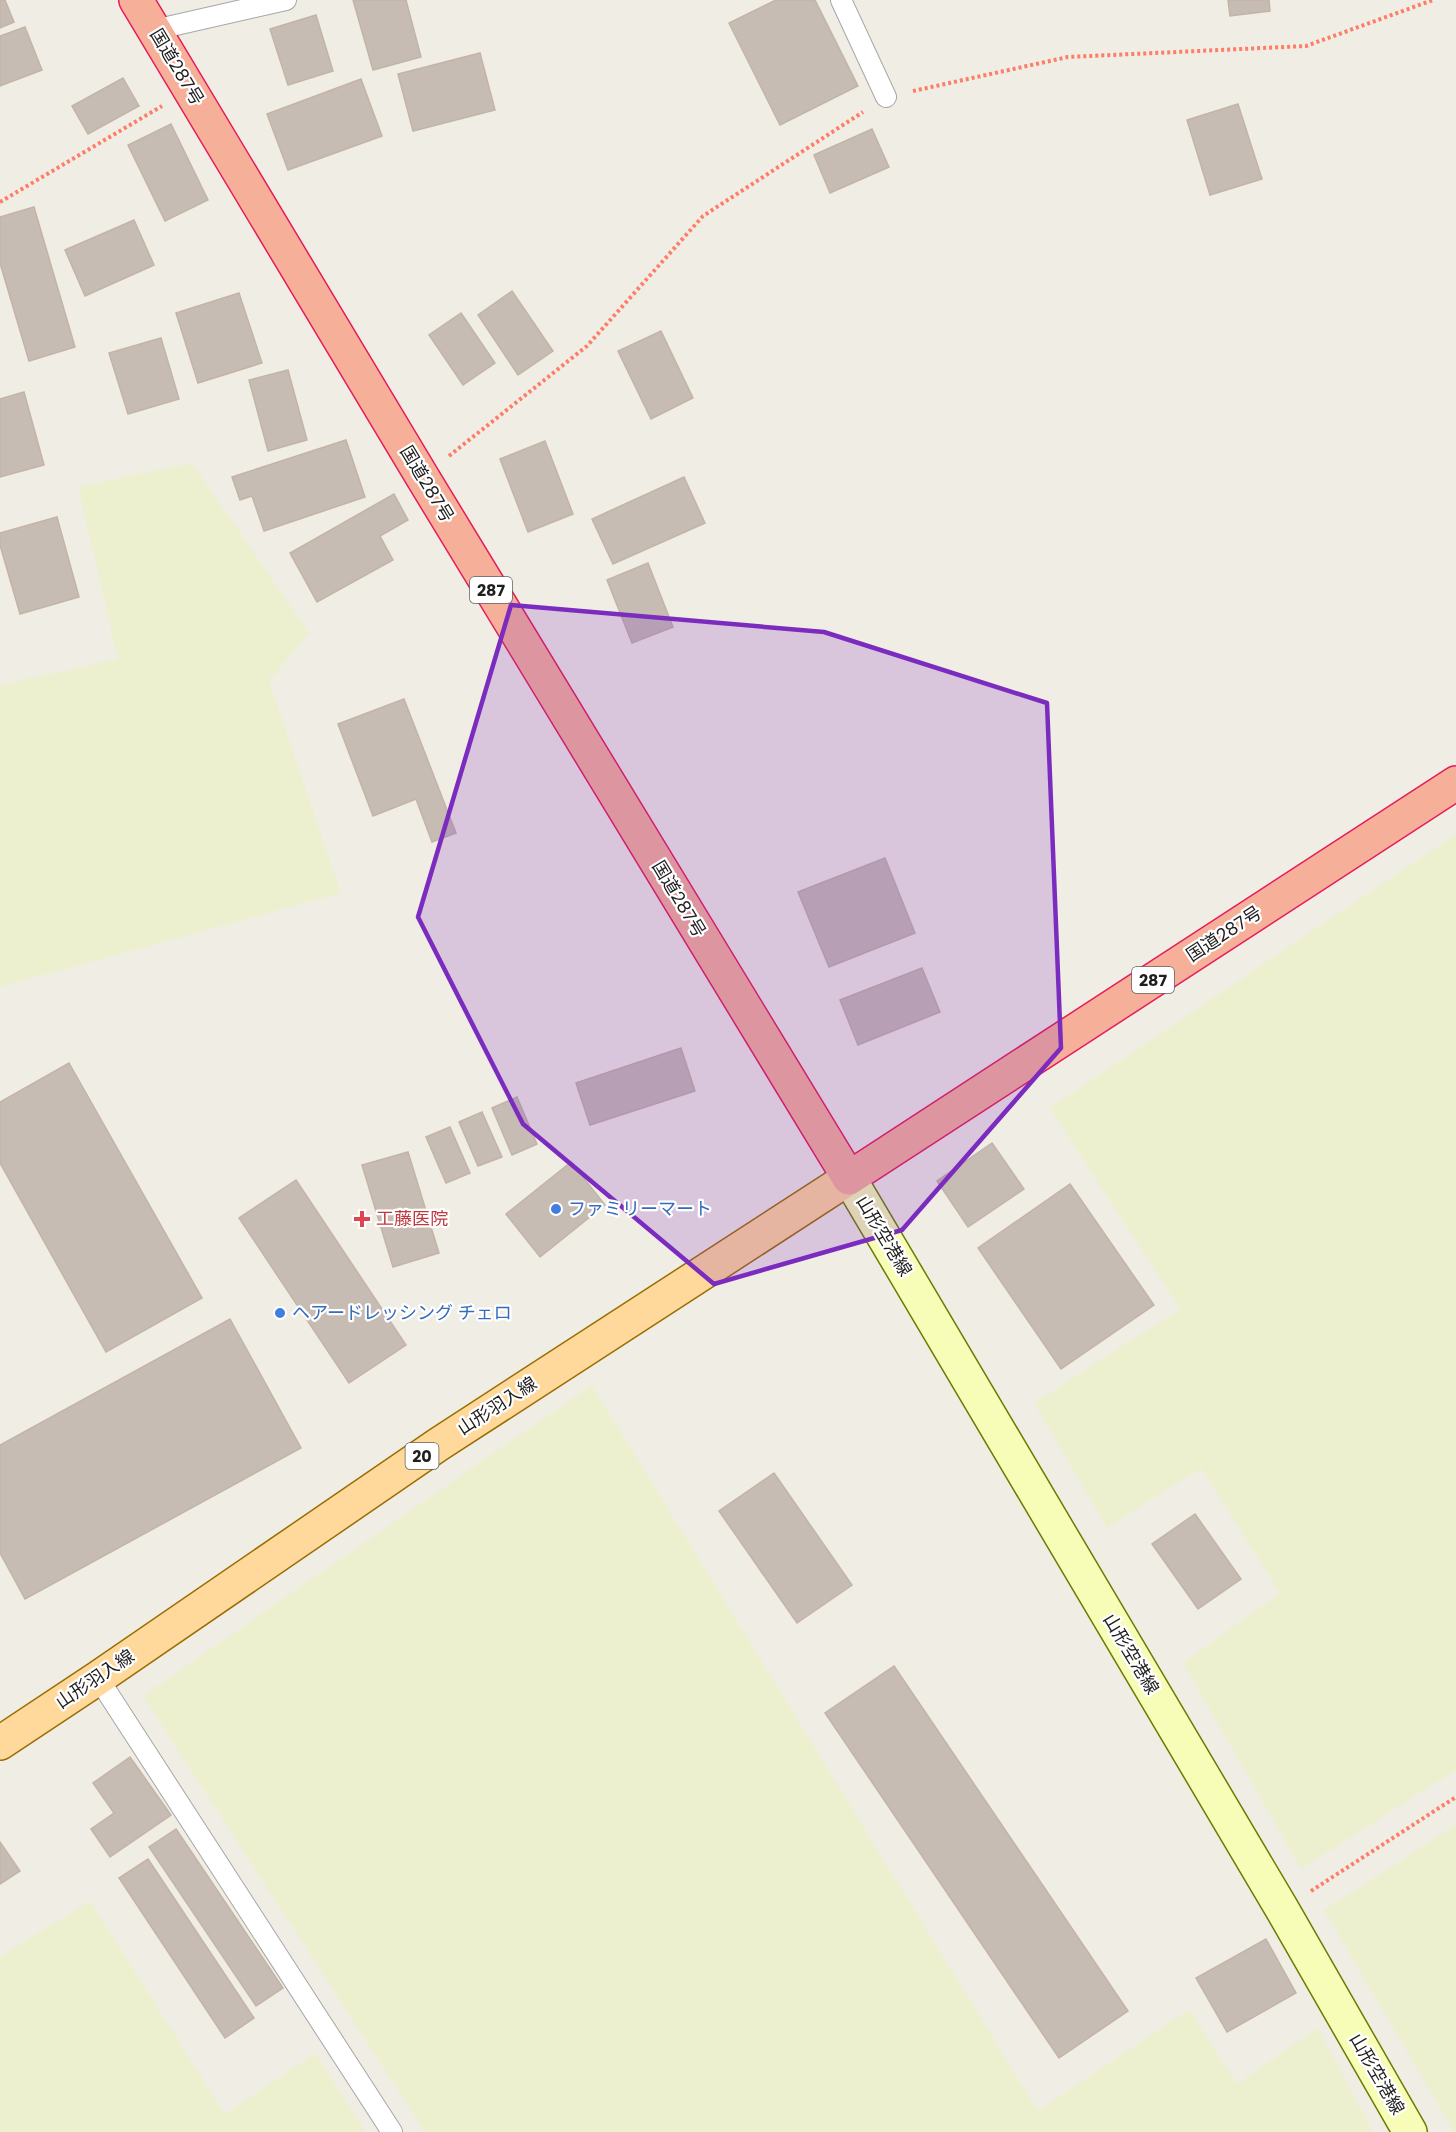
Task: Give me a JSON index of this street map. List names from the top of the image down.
{
  "streets": {
    "highway": ["国道287号", "287"],
    "main road": ["山形空港線", "山形羽入線", "20"]
  },
  "crossings": [
    ["国道287号", "山形空港線"],
    ["国道287号", "山形羽入線"],
    ["山形空港線", "山形羽入線"]
  ],
  "places": {
    "other": ["ファミリーマート", "ヘアードレッシング チェロ"],
    "health": ["工藤医院"]
  }
}
